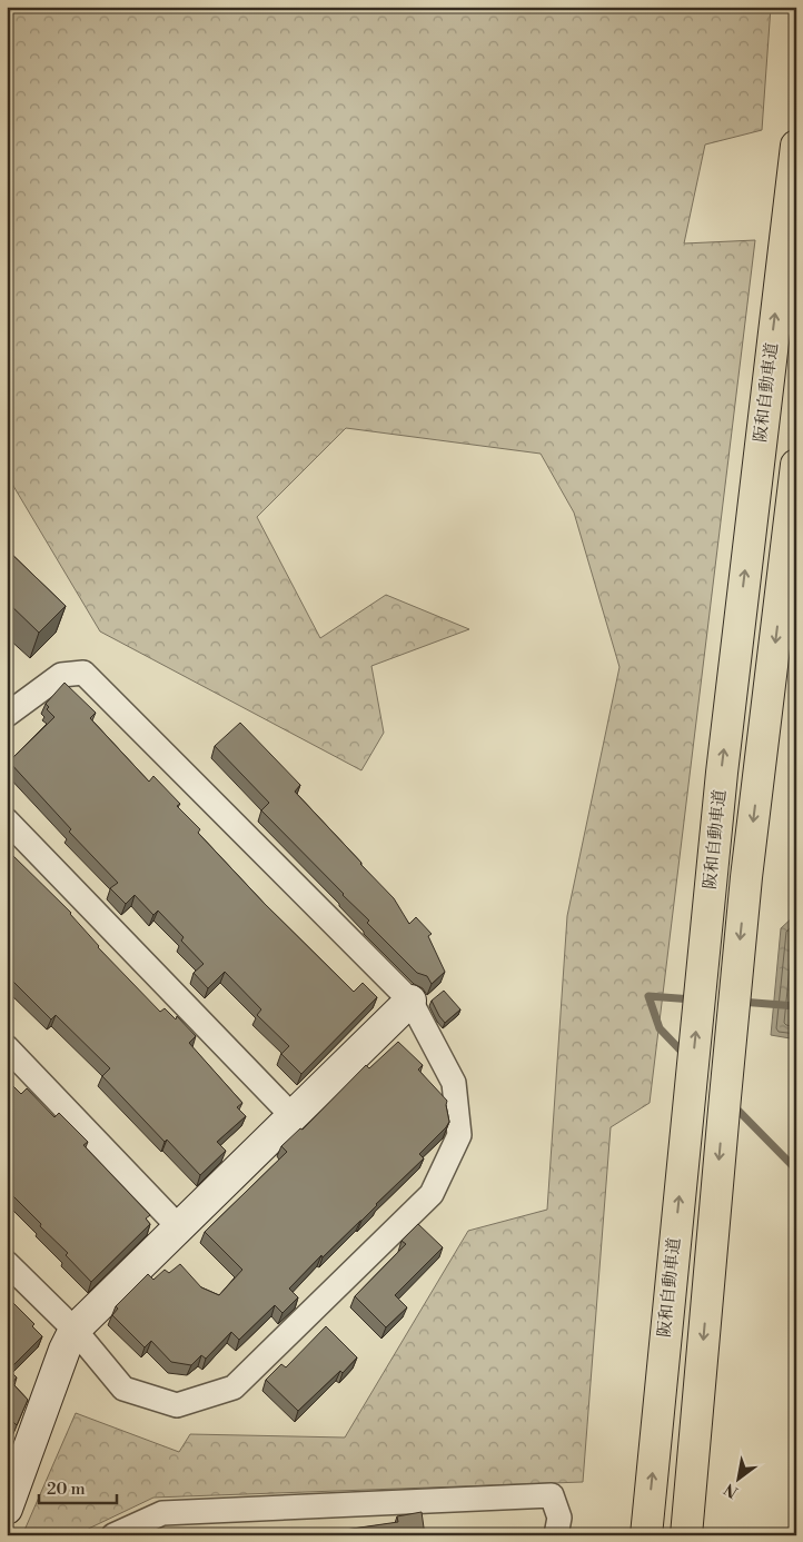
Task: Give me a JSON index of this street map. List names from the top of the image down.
{
  "streets": {
    "highway": ["阪和自動車道"]
  },
  "scale_bar": "20 m",
  "north": "bottom left"
}
